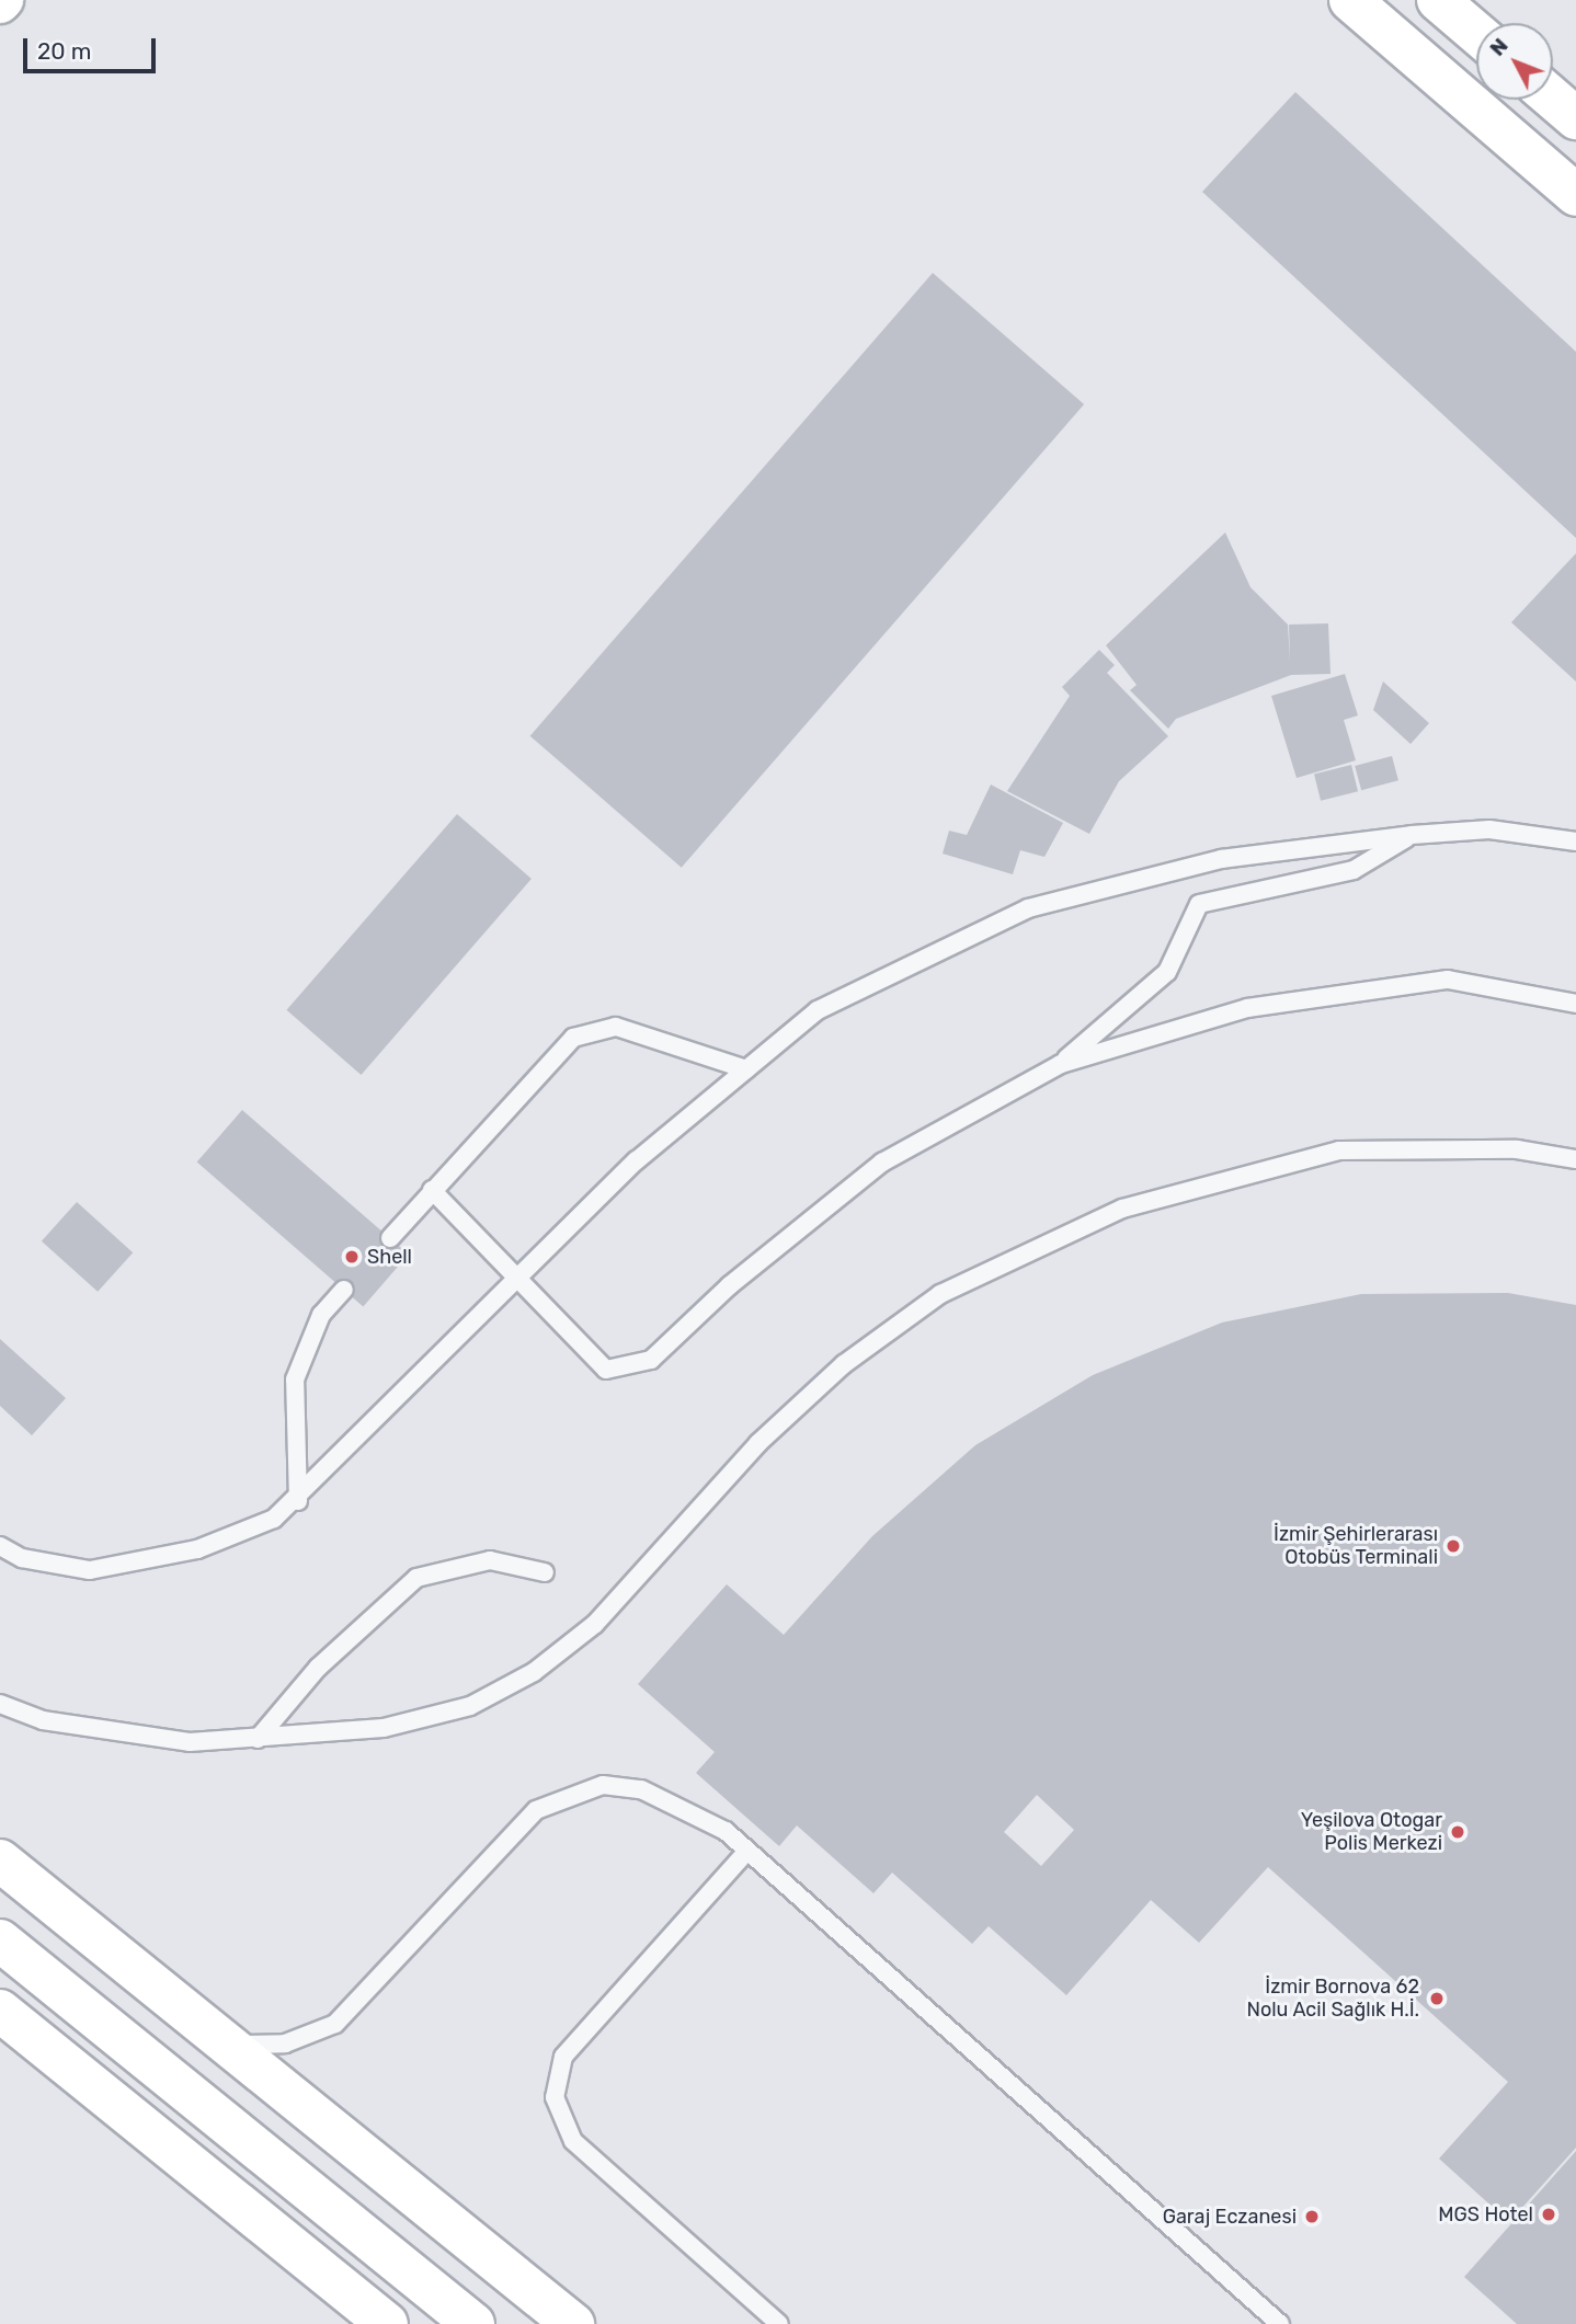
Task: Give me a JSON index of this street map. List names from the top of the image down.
{
  "places": [
    "Shell",
    "İzmir Şehirlerarası Otobüs Terminali",
    "Yeşilova Otogar Polis Merkezi",
    "İzmir Bornova 62 Nolu Acil Sağlık H.İ.",
    "MGS Hotel",
    "Garaj Eczanesi"
  ],
  "scale_bar": "20 m",
  "north": "top left"
}
